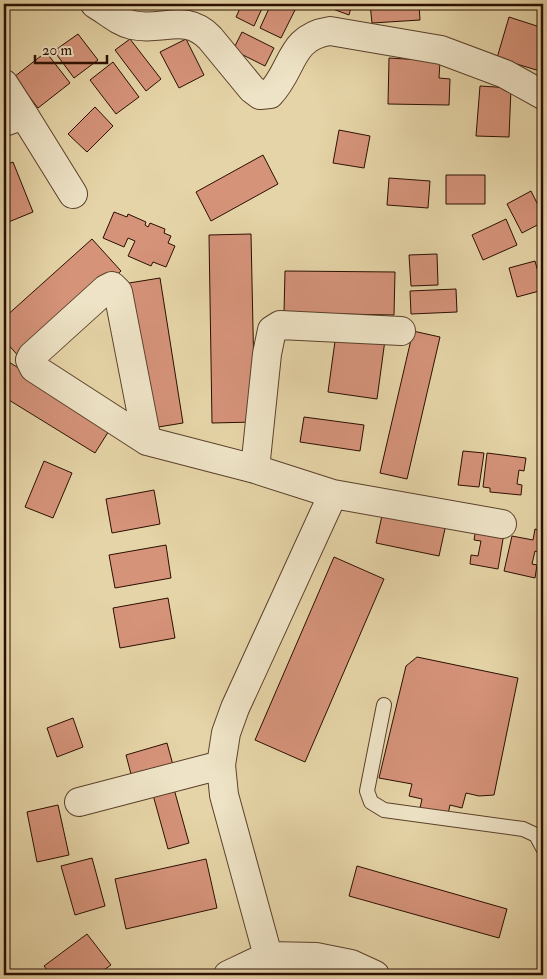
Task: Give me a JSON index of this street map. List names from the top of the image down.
{
  "scale_bar": "20 m"
}
